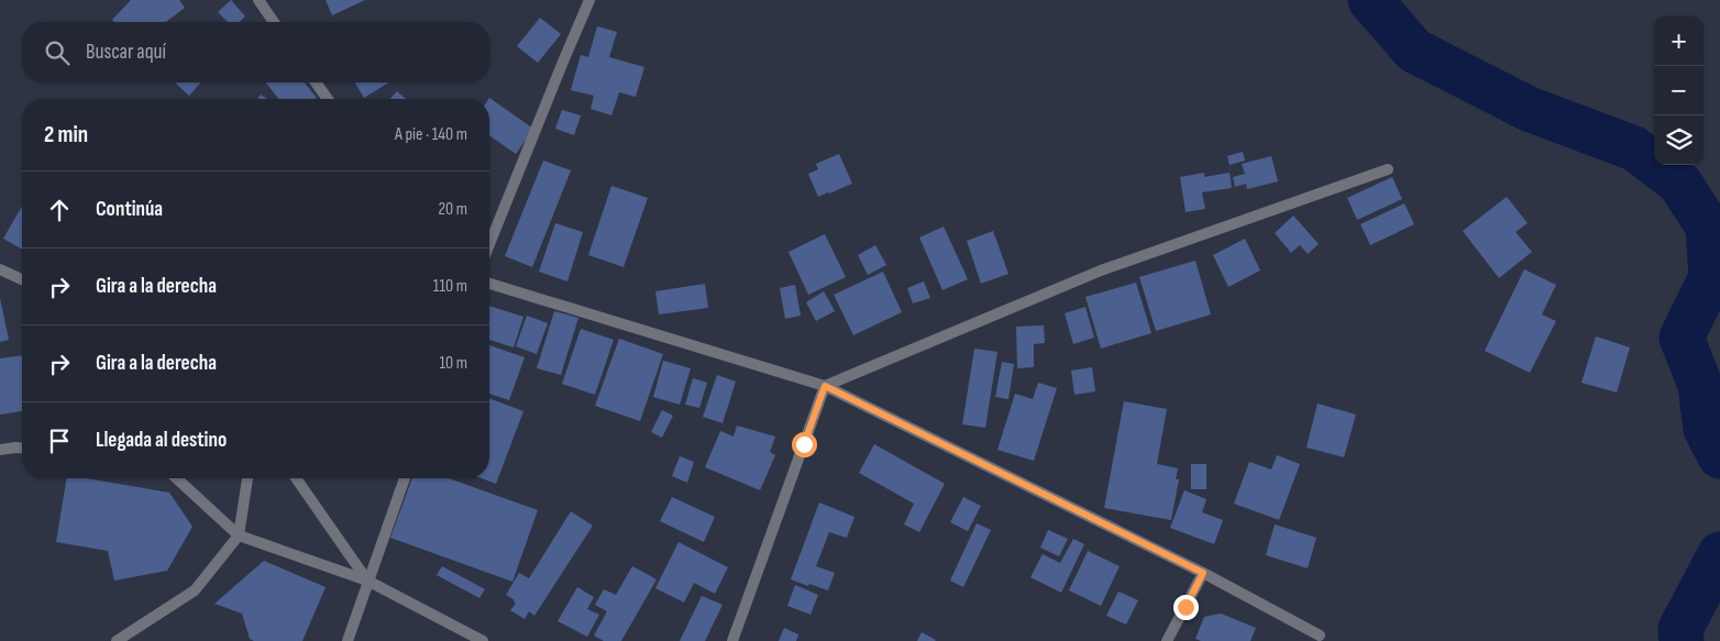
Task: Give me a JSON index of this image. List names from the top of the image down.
{
  "page": {
    "map_buttons": ["+", "−"],
    "search": "Buscar aquí",
    "heading": ["2 min", "A pie · 140 m"],
    "list": [
      ["Continúa", "20 m"],
      ["Gira a la derecha", "110 m"],
      ["Gira a la derecha", "10 m"],
      "Llegada al destino"
    ]
  }
}
